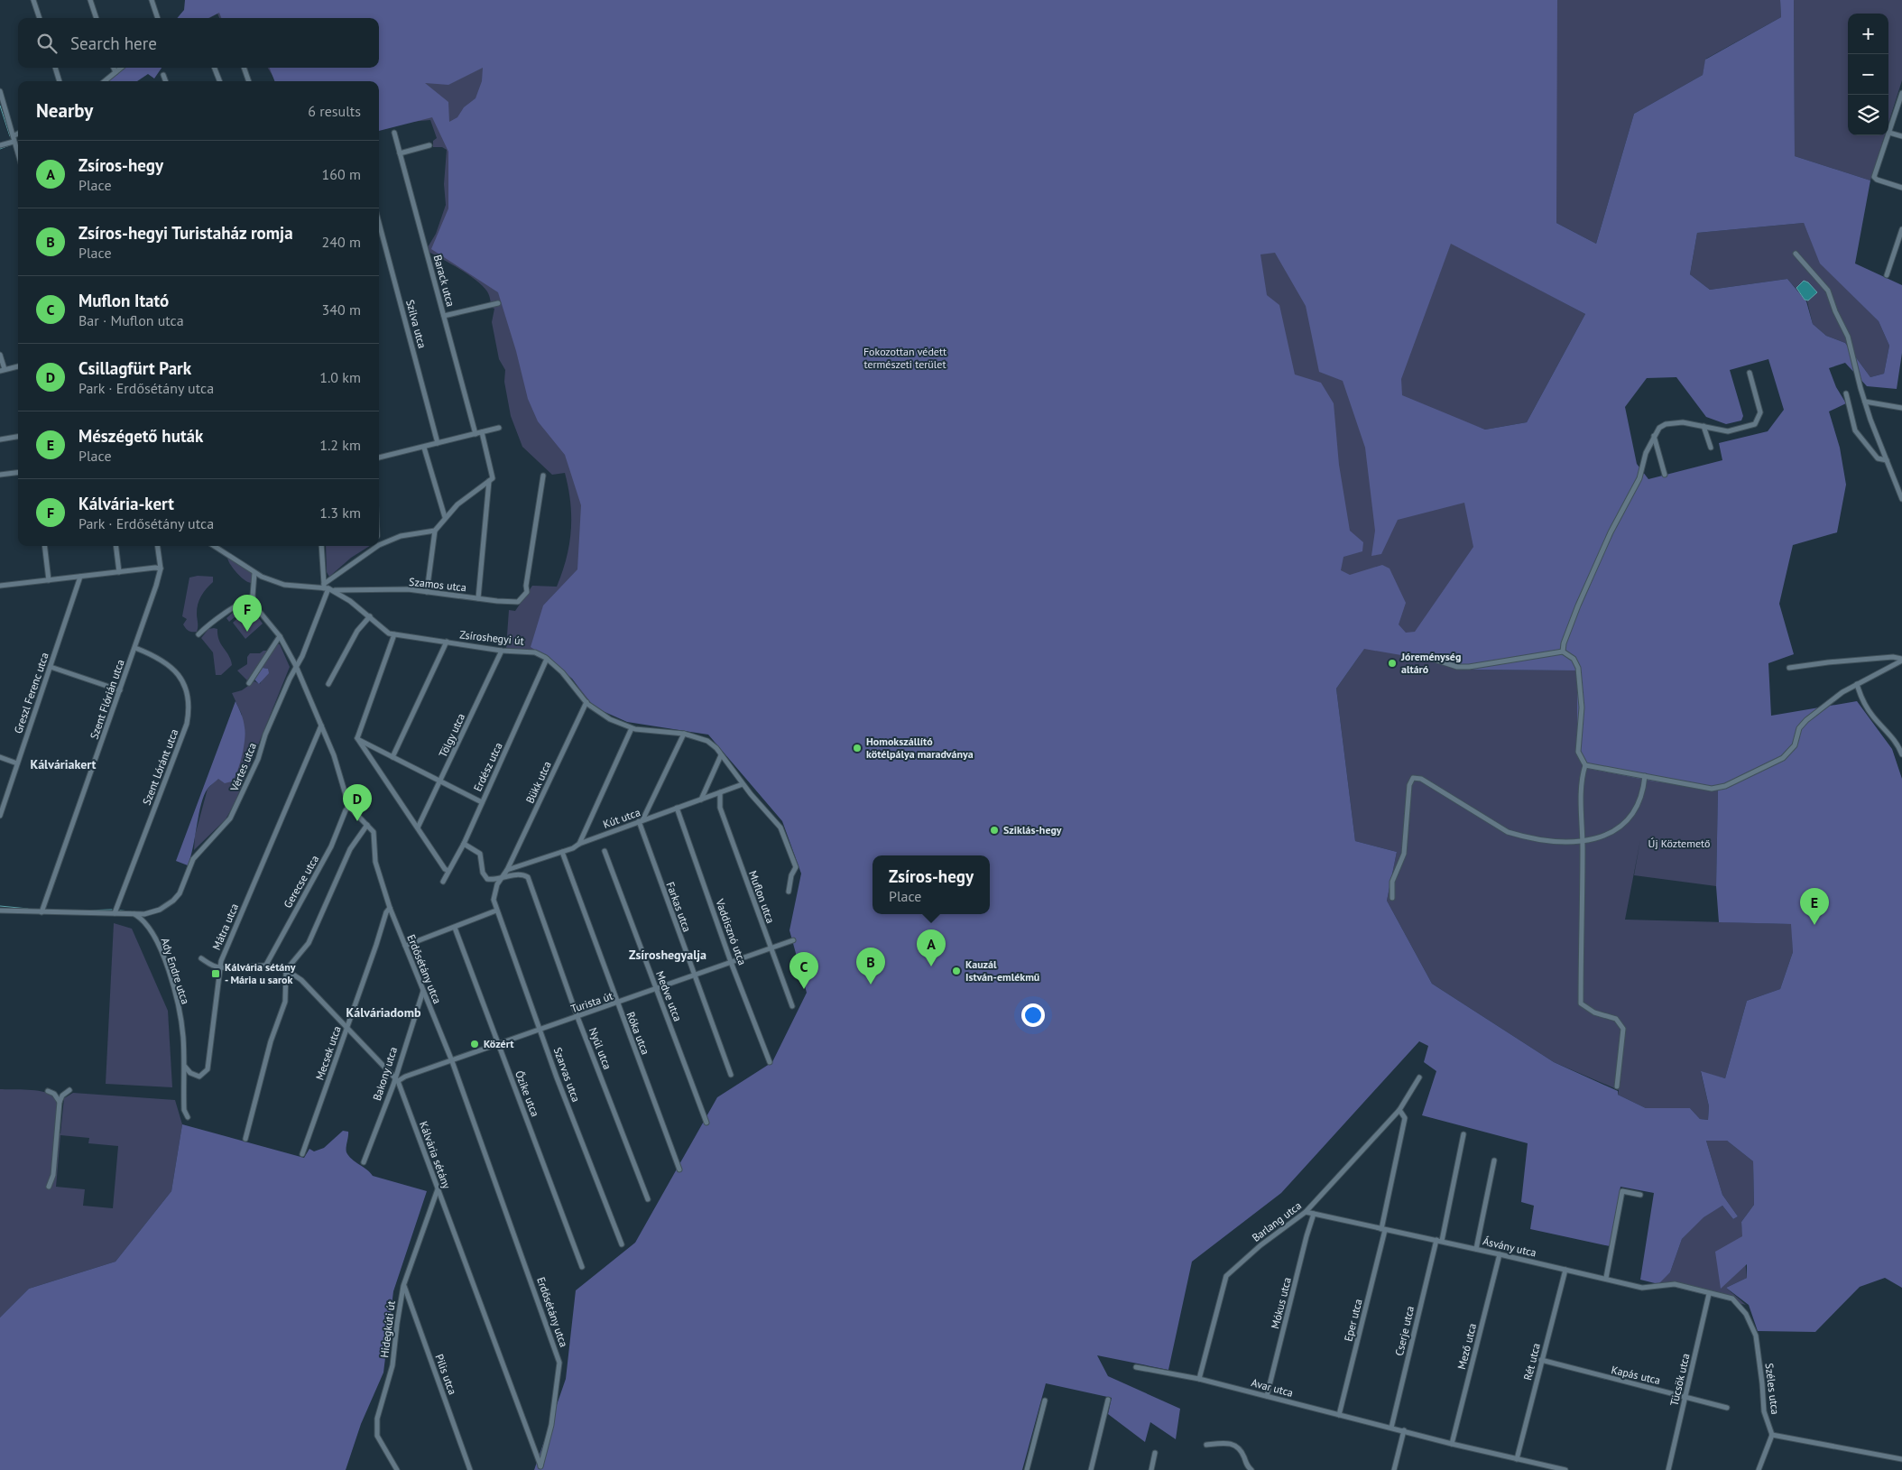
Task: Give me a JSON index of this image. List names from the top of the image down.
{
  "streets": {
    "street": [
      "Barack utca",
      "Szilva utca",
      "Szamos utca",
      "Zsíroshegyi út",
      "Greszl Ferenc utca",
      "Szent Flórián utca",
      "Tölgy utca",
      "Szent Lóránt utca",
      "Vértes utca",
      "Erdész utca",
      "Bükk utca",
      "Kút utca",
      "Gerecse utca",
      "Muflon utca",
      "Farkas utca",
      "Mátra utca",
      "Vaddisznó utca",
      "Erdősétány utca",
      "Ady Endre utca",
      "Medve utca",
      "Turista út",
      "Róka utca",
      "Nyúl utca",
      "Mecsek utca",
      "Bakony utca",
      "Szarvas utca",
      "Őzike utca",
      "Kálvária sétány",
      "Barlang utca",
      "Ásvány utca",
      "Mókus utca",
      "Eper utca",
      "Hidegkúti út",
      "Cserje utca",
      "Mező utca",
      "Rét utca",
      "Pilis utca",
      "Kapás utca",
      "Tücsök utca",
      "Avar utca",
      "Széles utca"
    ]
  },
  "crossings": [
    ["Szamos utca", "Zsíroshegyi út"],
    ["Szamos utca", "Vértes utca"],
    ["Zsíroshegyi út", "Tölgy utca"],
    ["Zsíroshegyi út", "Vértes utca"],
    ["Zsíroshegyi út", "Erdész utca"],
    ["Zsíroshegyi út", "Bükk utca"],
    ["Zsíroshegyi út", "Kút utca"],
    ["Szent Flórián utca", "Szent Lóránt utca"],
    ["Vértes utca", "Erdősétány utca"],
    ["Vértes utca", "Ady Endre utca"],
    ["Bükk utca", "Kút utca"],
    ["Bükk utca", "Nyúl utca"],
    ["Bükk utca", "Szarvas utca"],
    ["Kút utca", "Muflon utca"],
    ["Kút utca", "Farkas utca"],
    ["Kút utca", "Vaddisznó utca"],
    ["Kút utca", "Róka utca"],
    ["Gerecse utca", "Erdősétány utca"],
    ["Gerecse utca", "Kálvária sétány"],
    ["Muflon utca", "Turista út"],
    ["Farkas utca", "Turista út"],
    ["Mátra utca", "Erdősétány utca"],
    ["Mátra utca", "Ady Endre utca"],
    ["Mátra utca", "Kálvária sétány"],
    ["Vaddisznó utca", "Turista út"],
    ["Erdősétány utca", "Turista út"],
    ["Erdősétány utca", "Mecsek utca"],
    ["Erdősétány utca", "Bakony utca"],
    ["Erdősétány utca", "Kálvária sétány"],
    ["Medve utca", "Turista út"],
    ["Turista út", "Róka utca"],
    ["Turista út", "Nyúl utca"],
    ["Turista út", "Bakony utca"],
    ["Turista út", "Szarvas utca"],
    ["Turista út", "Őzike utca"],
    ["Turista út", "Kálvária sétány"],
    ["Nyúl utca", "Szarvas utca"],
    ["Mecsek utca", "Kálvária sétány"],
    ["Bakony utca", "Kálvária sétány"],
    ["Kálvária sétány", "Hidegkúti út"],
    ["Barlang utca", "Ásvány utca"],
    ["Barlang utca", "Eper utca"],
    ["Barlang utca", "Avar utca"],
    ["Ásvány utca", "Mókus utca"],
    ["Ásvány utca", "Eper utca"],
    ["Ásvány utca", "Cserje utca"],
    ["Ásvány utca", "Mező utca"],
    ["Ásvány utca", "Rét utca"],
    ["Ásvány utca", "Tücsök utca"],
    ["Ásvány utca", "Széles utca"],
    ["Mókus utca", "Avar utca"],
    ["Eper utca", "Avar utca"],
    ["Hidegkúti út", "Pilis utca"],
    ["Cserje utca", "Avar utca"],
    ["Mező utca", "Avar utca"],
    ["Rét utca", "Kapás utca"],
    ["Rét utca", "Avar utca"],
    ["Kapás utca", "Tücsök utca"],
    ["Tücsök utca", "Széles utca"]
  ],
  "districts": ["Kálváriakert", "Zsíroshegyalja", "Kálváriadomb"],
  "parks": ["Fokozottan védett természeti terület", "Új Köztemető"],
  "places": {
    "other": [
      "Jóreménység altáró",
      "Homokszállító kötélpálya maradványa",
      "Sziklás-hegy",
      "Kauzál István-emlékmű",
      "Közért"
    ],
    "transit": ["Kálvária sétány - Mária u sarok"]
  },
  "page": {
    "map_buttons": ["+", "−"],
    "search": "Search here",
    "heading": ["Nearby", "6 results"],
    "list": [
      {
        "mark": "A",
        "name": "Zsíros-hegy",
        "note": "Place",
        "value": "160 m"
      },
      {
        "mark": "B",
        "name": "Zsíros-hegyi Turistaház romja",
        "note": "Place",
        "value": "240 m"
      },
      {
        "mark": "C",
        "name": "Muflon Itató",
        "note": "Bar · Muflon utca",
        "value": "340 m"
      },
      {
        "mark": "D",
        "name": "Csillagfürt Park",
        "note": "Park · Erdősétány utca",
        "value": "1.0 km"
      },
      {
        "mark": "E",
        "name": "Mészégető huták",
        "note": "Place",
        "value": "1.2 km"
      },
      {
        "mark": "F",
        "name": "Kálvária-kert",
        "note": "Park · Erdősétány utca",
        "value": "1.3 km"
      }
    ],
    "pins": [
      "F",
      "D",
      "E",
      "A",
      "B",
      "C"
    ],
    "popup": ["Zsíros-hegy", "Place"]
  }
}
